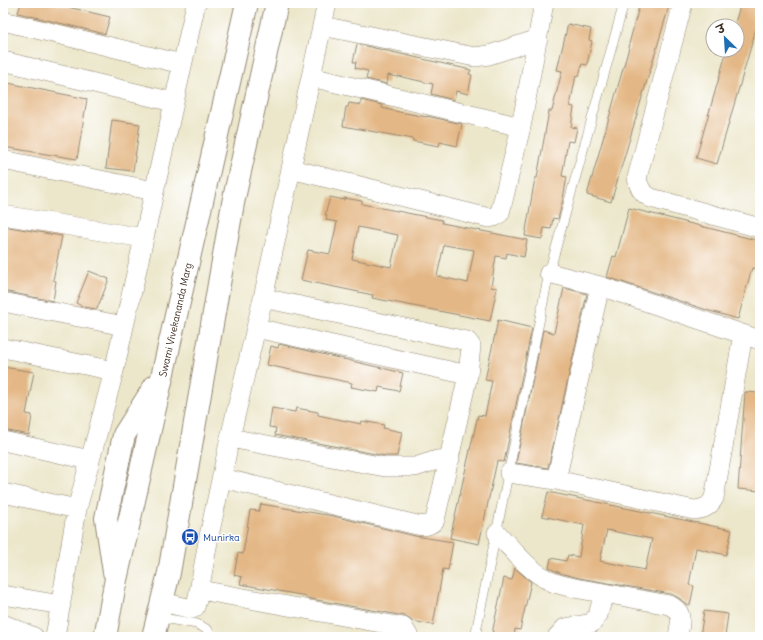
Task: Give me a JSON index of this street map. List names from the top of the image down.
{
  "streets": {
    "street": ["Swami Vivekananda Marg"]
  },
  "places": {
    "bus stop": ["Munirka"]
  },
  "north": "top left"
}
